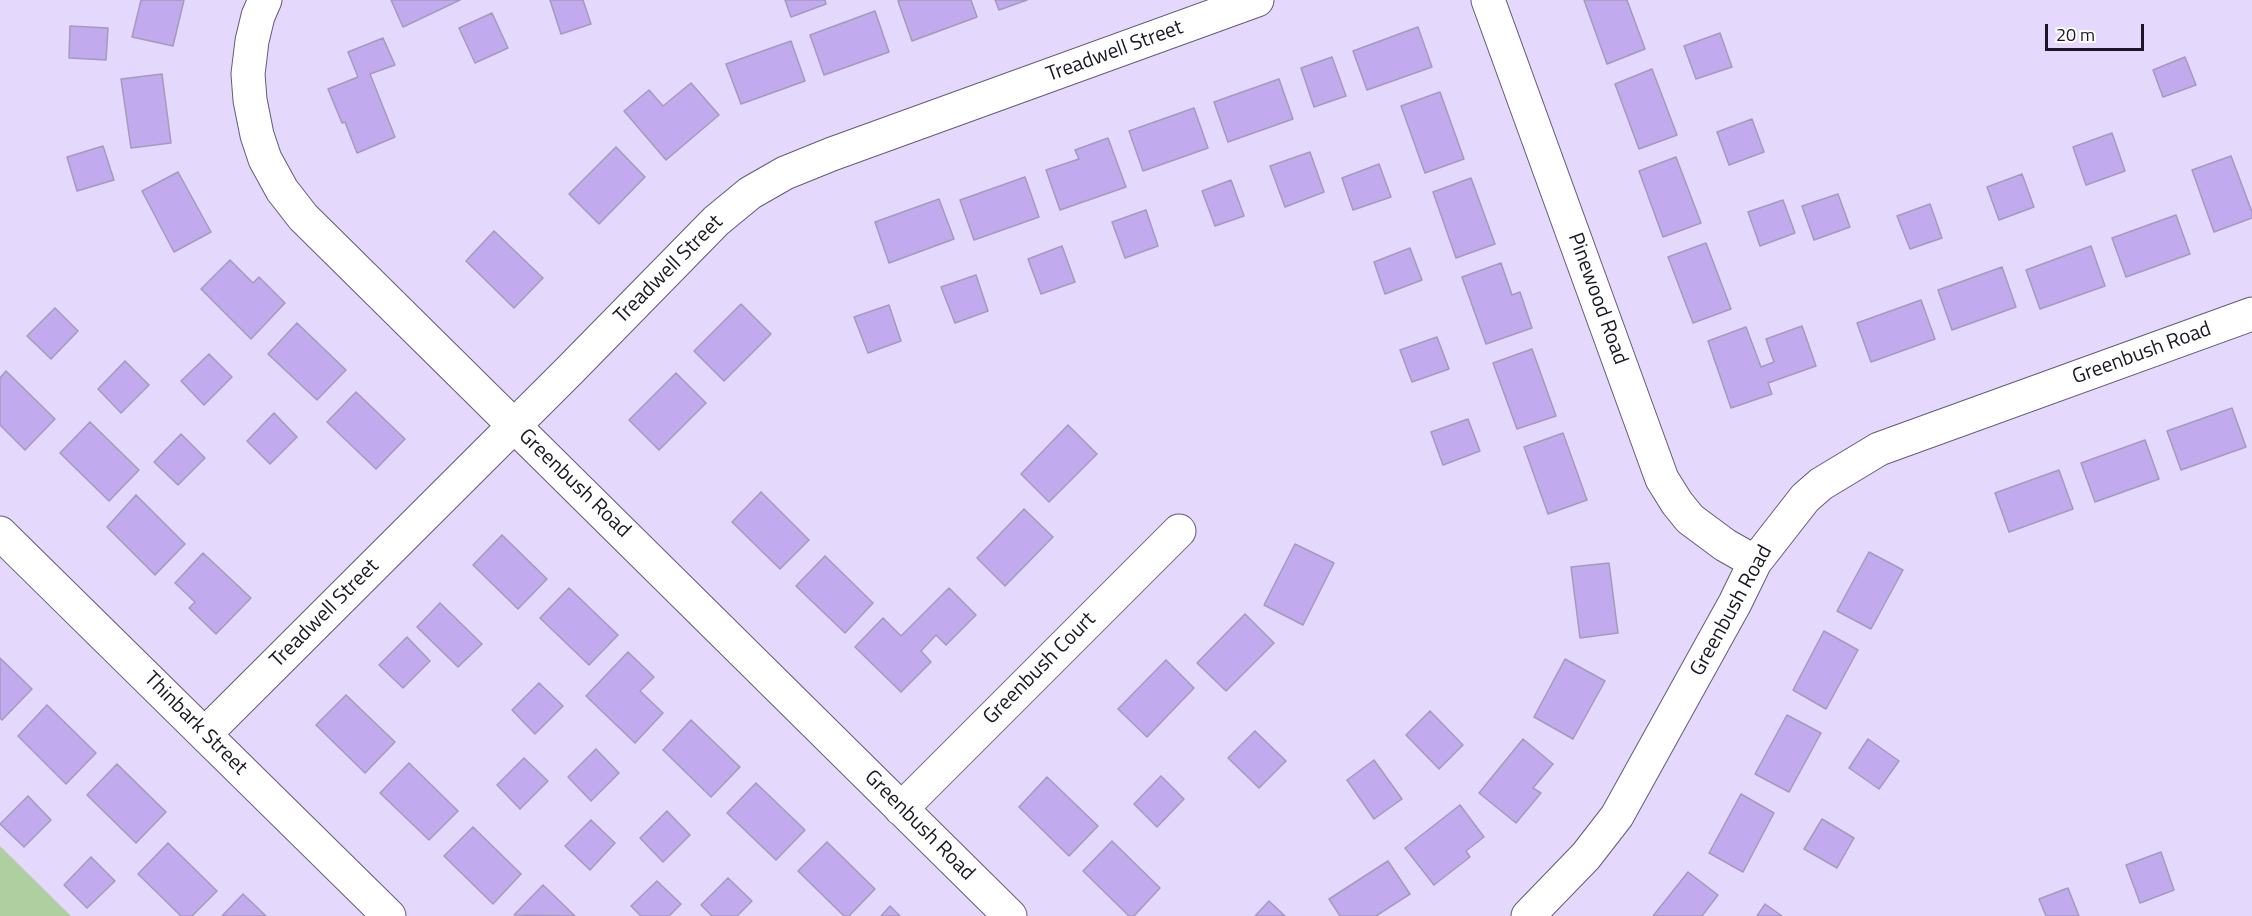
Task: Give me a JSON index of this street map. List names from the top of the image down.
{
  "streets": {
    "street": [
      "Treadwell Street",
      "Pinewood Road",
      "Greenbush Road",
      "Greenbush Court",
      "Thinbark Street"
    ]
  },
  "crossings": [
    ["Treadwell Street", "Greenbush Road"],
    ["Treadwell Street", "Thinbark Street"],
    ["Pinewood Road", "Greenbush Road"],
    ["Greenbush Road", "Greenbush Court"]
  ],
  "scale_bar": "20 m"
}
